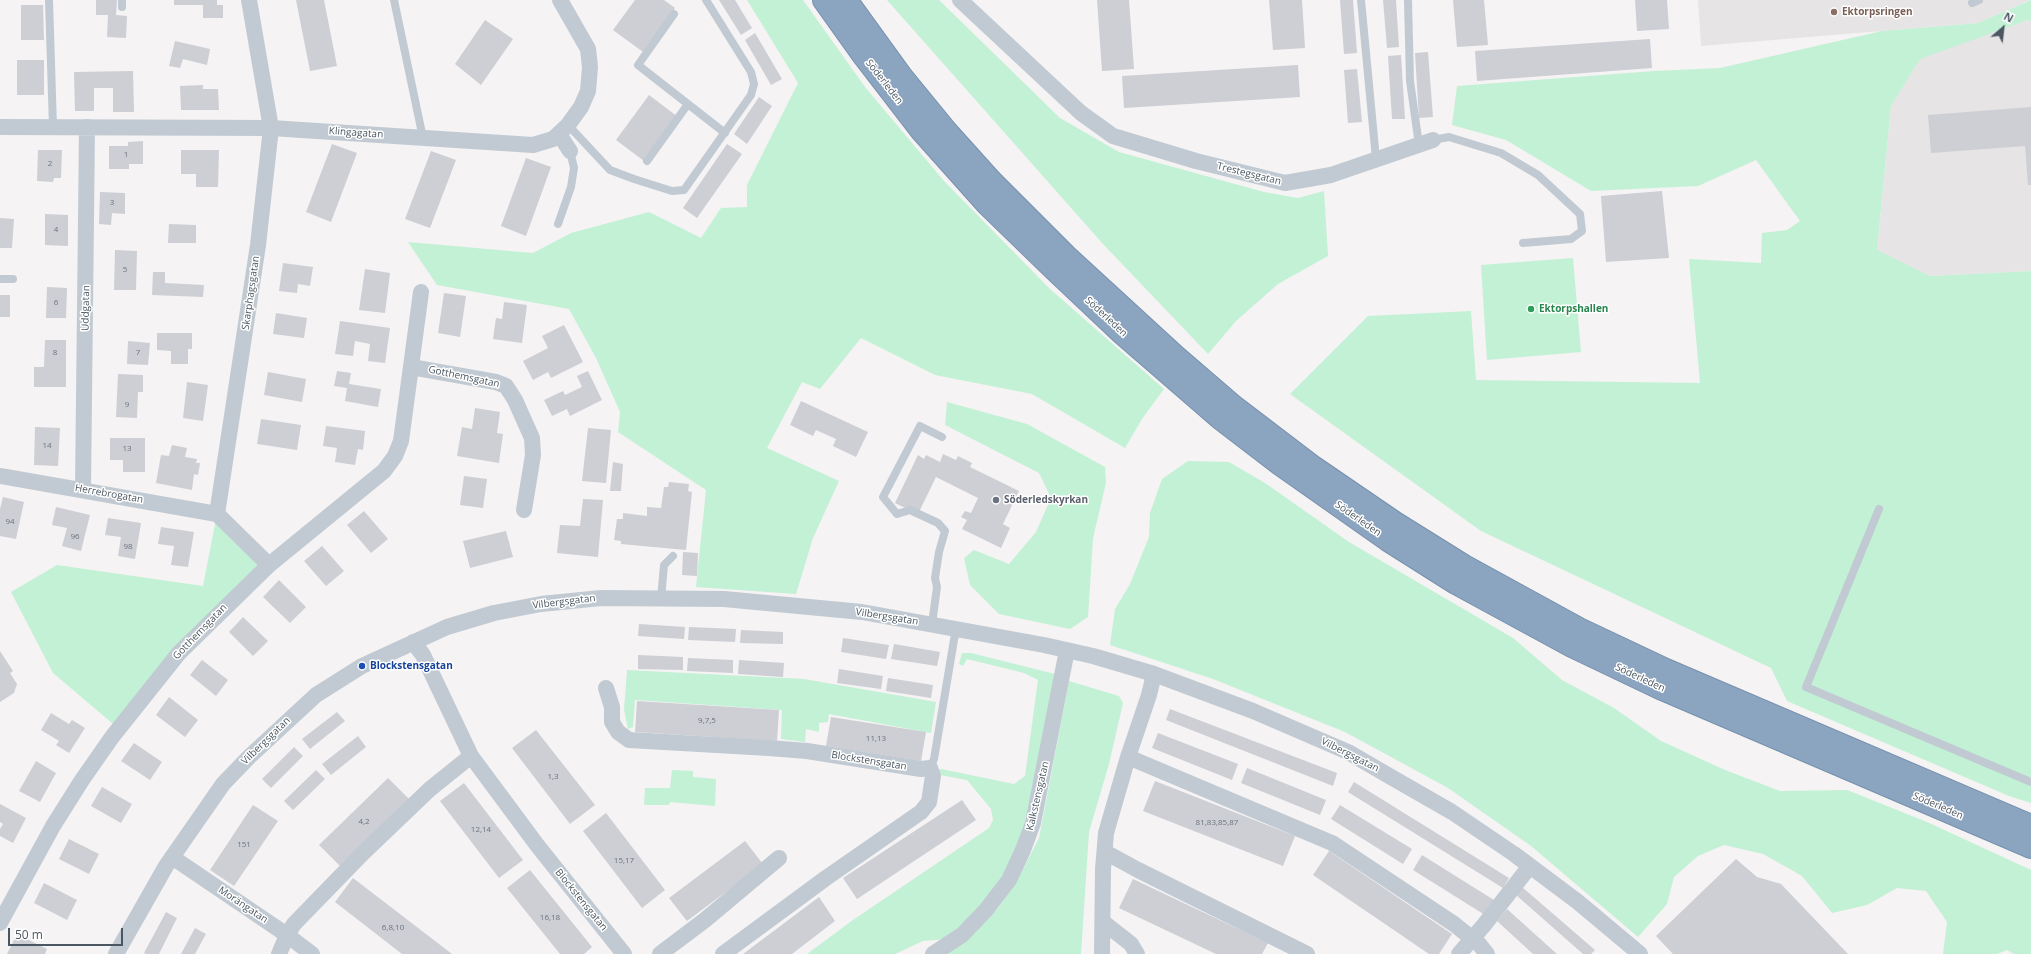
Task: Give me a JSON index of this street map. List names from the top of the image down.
{
  "streets": {
    "highway": ["Söderleden"],
    "street": [
      "Klingagatan",
      "Trestegsgatan",
      "Skarphagsgatan",
      "Uddgatan",
      "Gotthemsgatan",
      "Herrebrogatan",
      "Vilbergsgatan",
      "Blockstensgatan",
      "Kalkstensgatan",
      "Morängatan"
    ]
  },
  "crossings": [
    ["Klingagatan", "Skarphagsgatan"],
    ["Klingagatan", "Uddgatan"],
    ["Skarphagsgatan", "Herrebrogatan"],
    ["Uddgatan", "Herrebrogatan"],
    ["Vilbergsgatan", "Blockstensgatan"],
    ["Vilbergsgatan", "Kalkstensgatan"],
    ["Vilbergsgatan", "Morängatan"]
  ],
  "places": [
    "Ektorpsringen",
    "Ektorpshallen",
    "Söderledskyrkan",
    "Blockstensgatan"
  ],
  "house_numbers": [
    "1",
    "2",
    "3",
    "4",
    "5",
    "6",
    "8",
    "7",
    "9",
    "14",
    "13",
    "94",
    "96",
    "98",
    "9,7,5",
    "11,13",
    "1,3",
    "4,2",
    "81,83,85,87",
    "12,14",
    "151",
    "15,17",
    "16,18",
    "6,8,10"
  ],
  "scale_bar": "50 m",
  "north": "top right"
}
